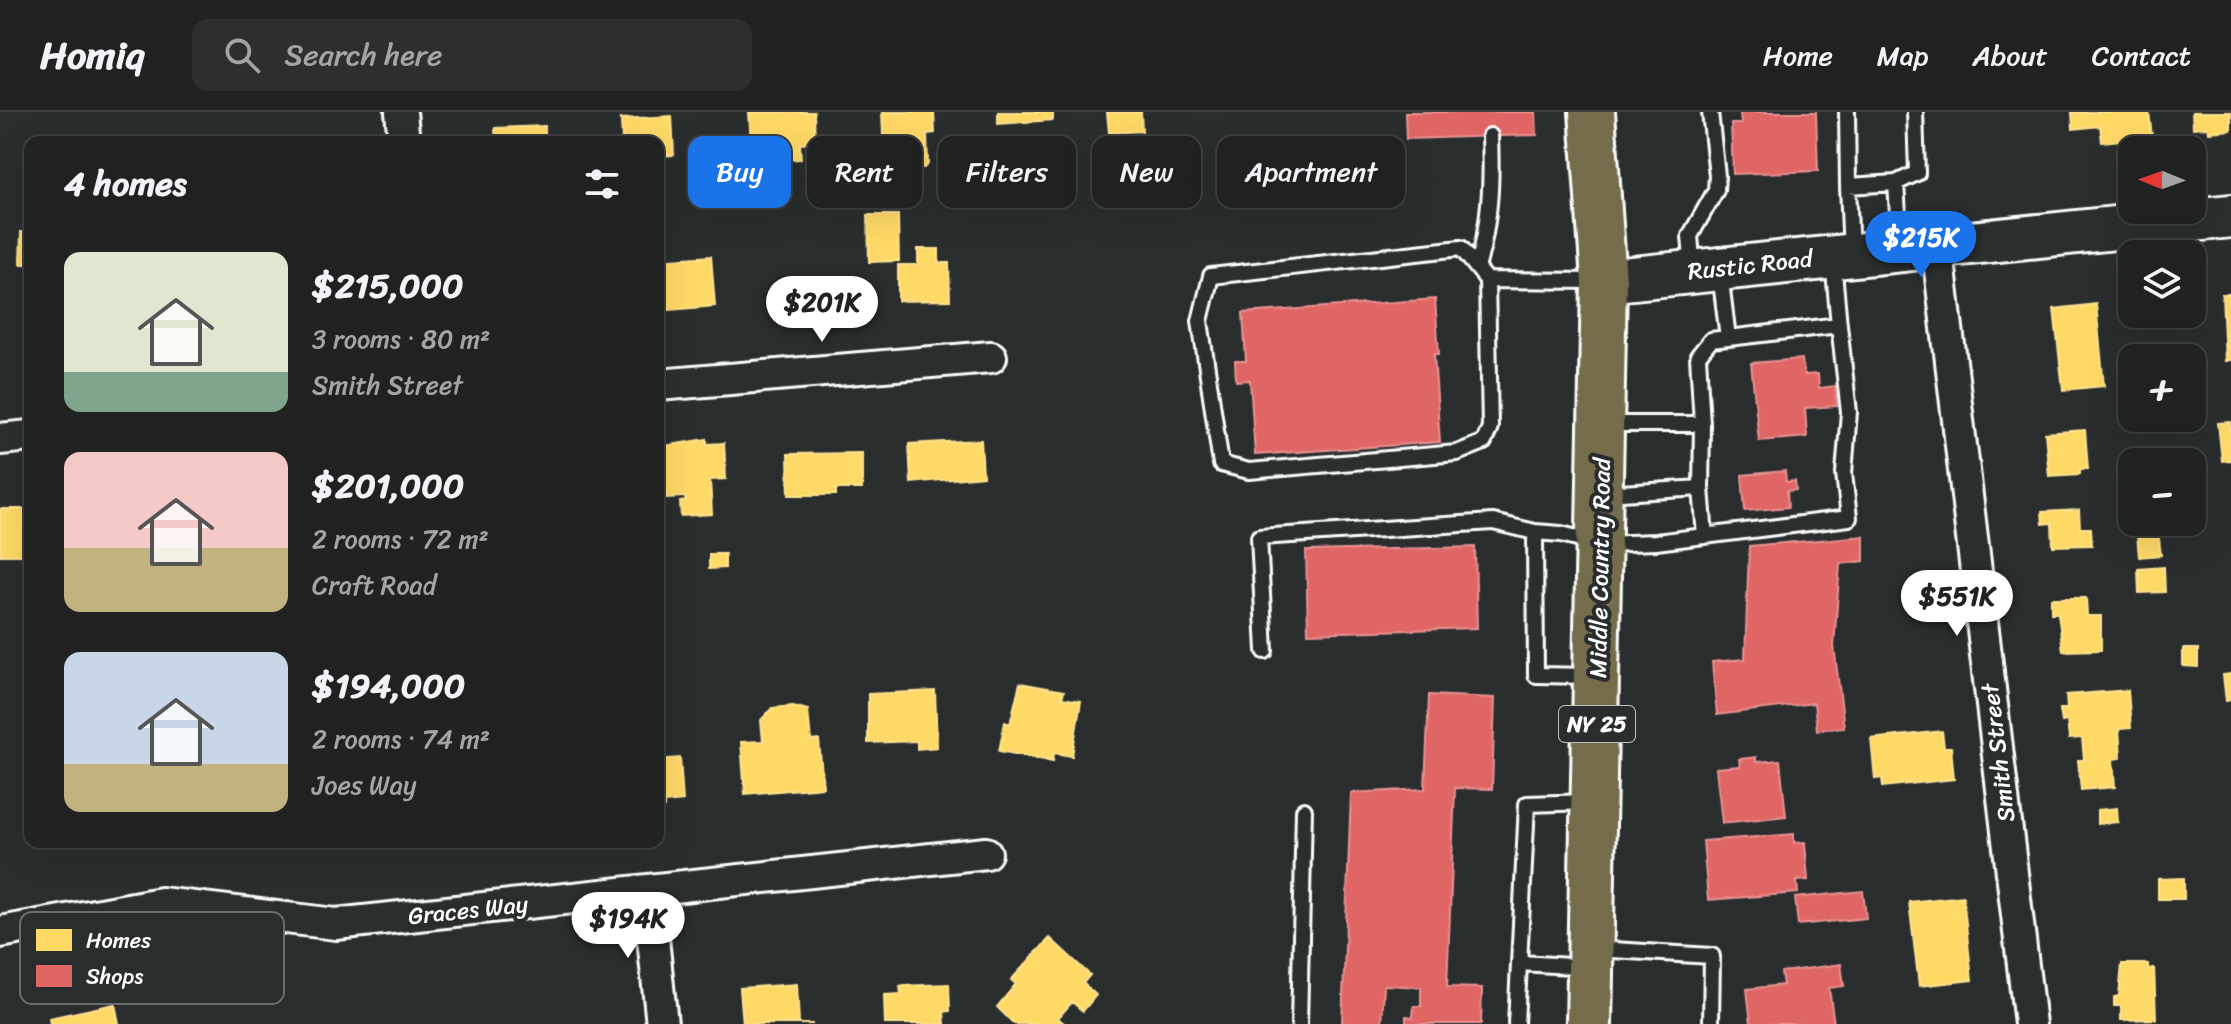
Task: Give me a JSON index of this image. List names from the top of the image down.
{
  "streets": {
    "main road": ["Middle Country Road", "NY 25"],
    "street": ["Rustic Road", "Smith Street", "Graces Way"]
  },
  "crossings": [
    ["Rustic Road", "Middle Country Road"],
    ["Rustic Road", "Smith Street"]
  ],
  "legend": ["Homes", "Shops"],
  "north": "left",
  "page": {
    "header": "Homiq",
    "search": "Search here",
    "nav": [
      "Home",
      "Map",
      "About",
      "Contact"
    ],
    "map_buttons": ["+", "−"],
    "chip": [
      "Buy",
      "Rent",
      "Filters",
      "New",
      "Apartment"
    ],
    "heading": "4 homes",
    "price": [
      "$215K",
      "$201K",
      "$551K",
      "$194K"
    ],
    "list": [
      {
        "name": "$215,000",
        "note": "3 rooms · 80 m² · Smith Street"
      },
      {
        "name": "$201,000",
        "note": "2 rooms · 72 m² · Craft Road"
      },
      {
        "name": "$194,000",
        "note": "2 rooms · 74 m² · Joes Way"
      }
    ]
  }
}
